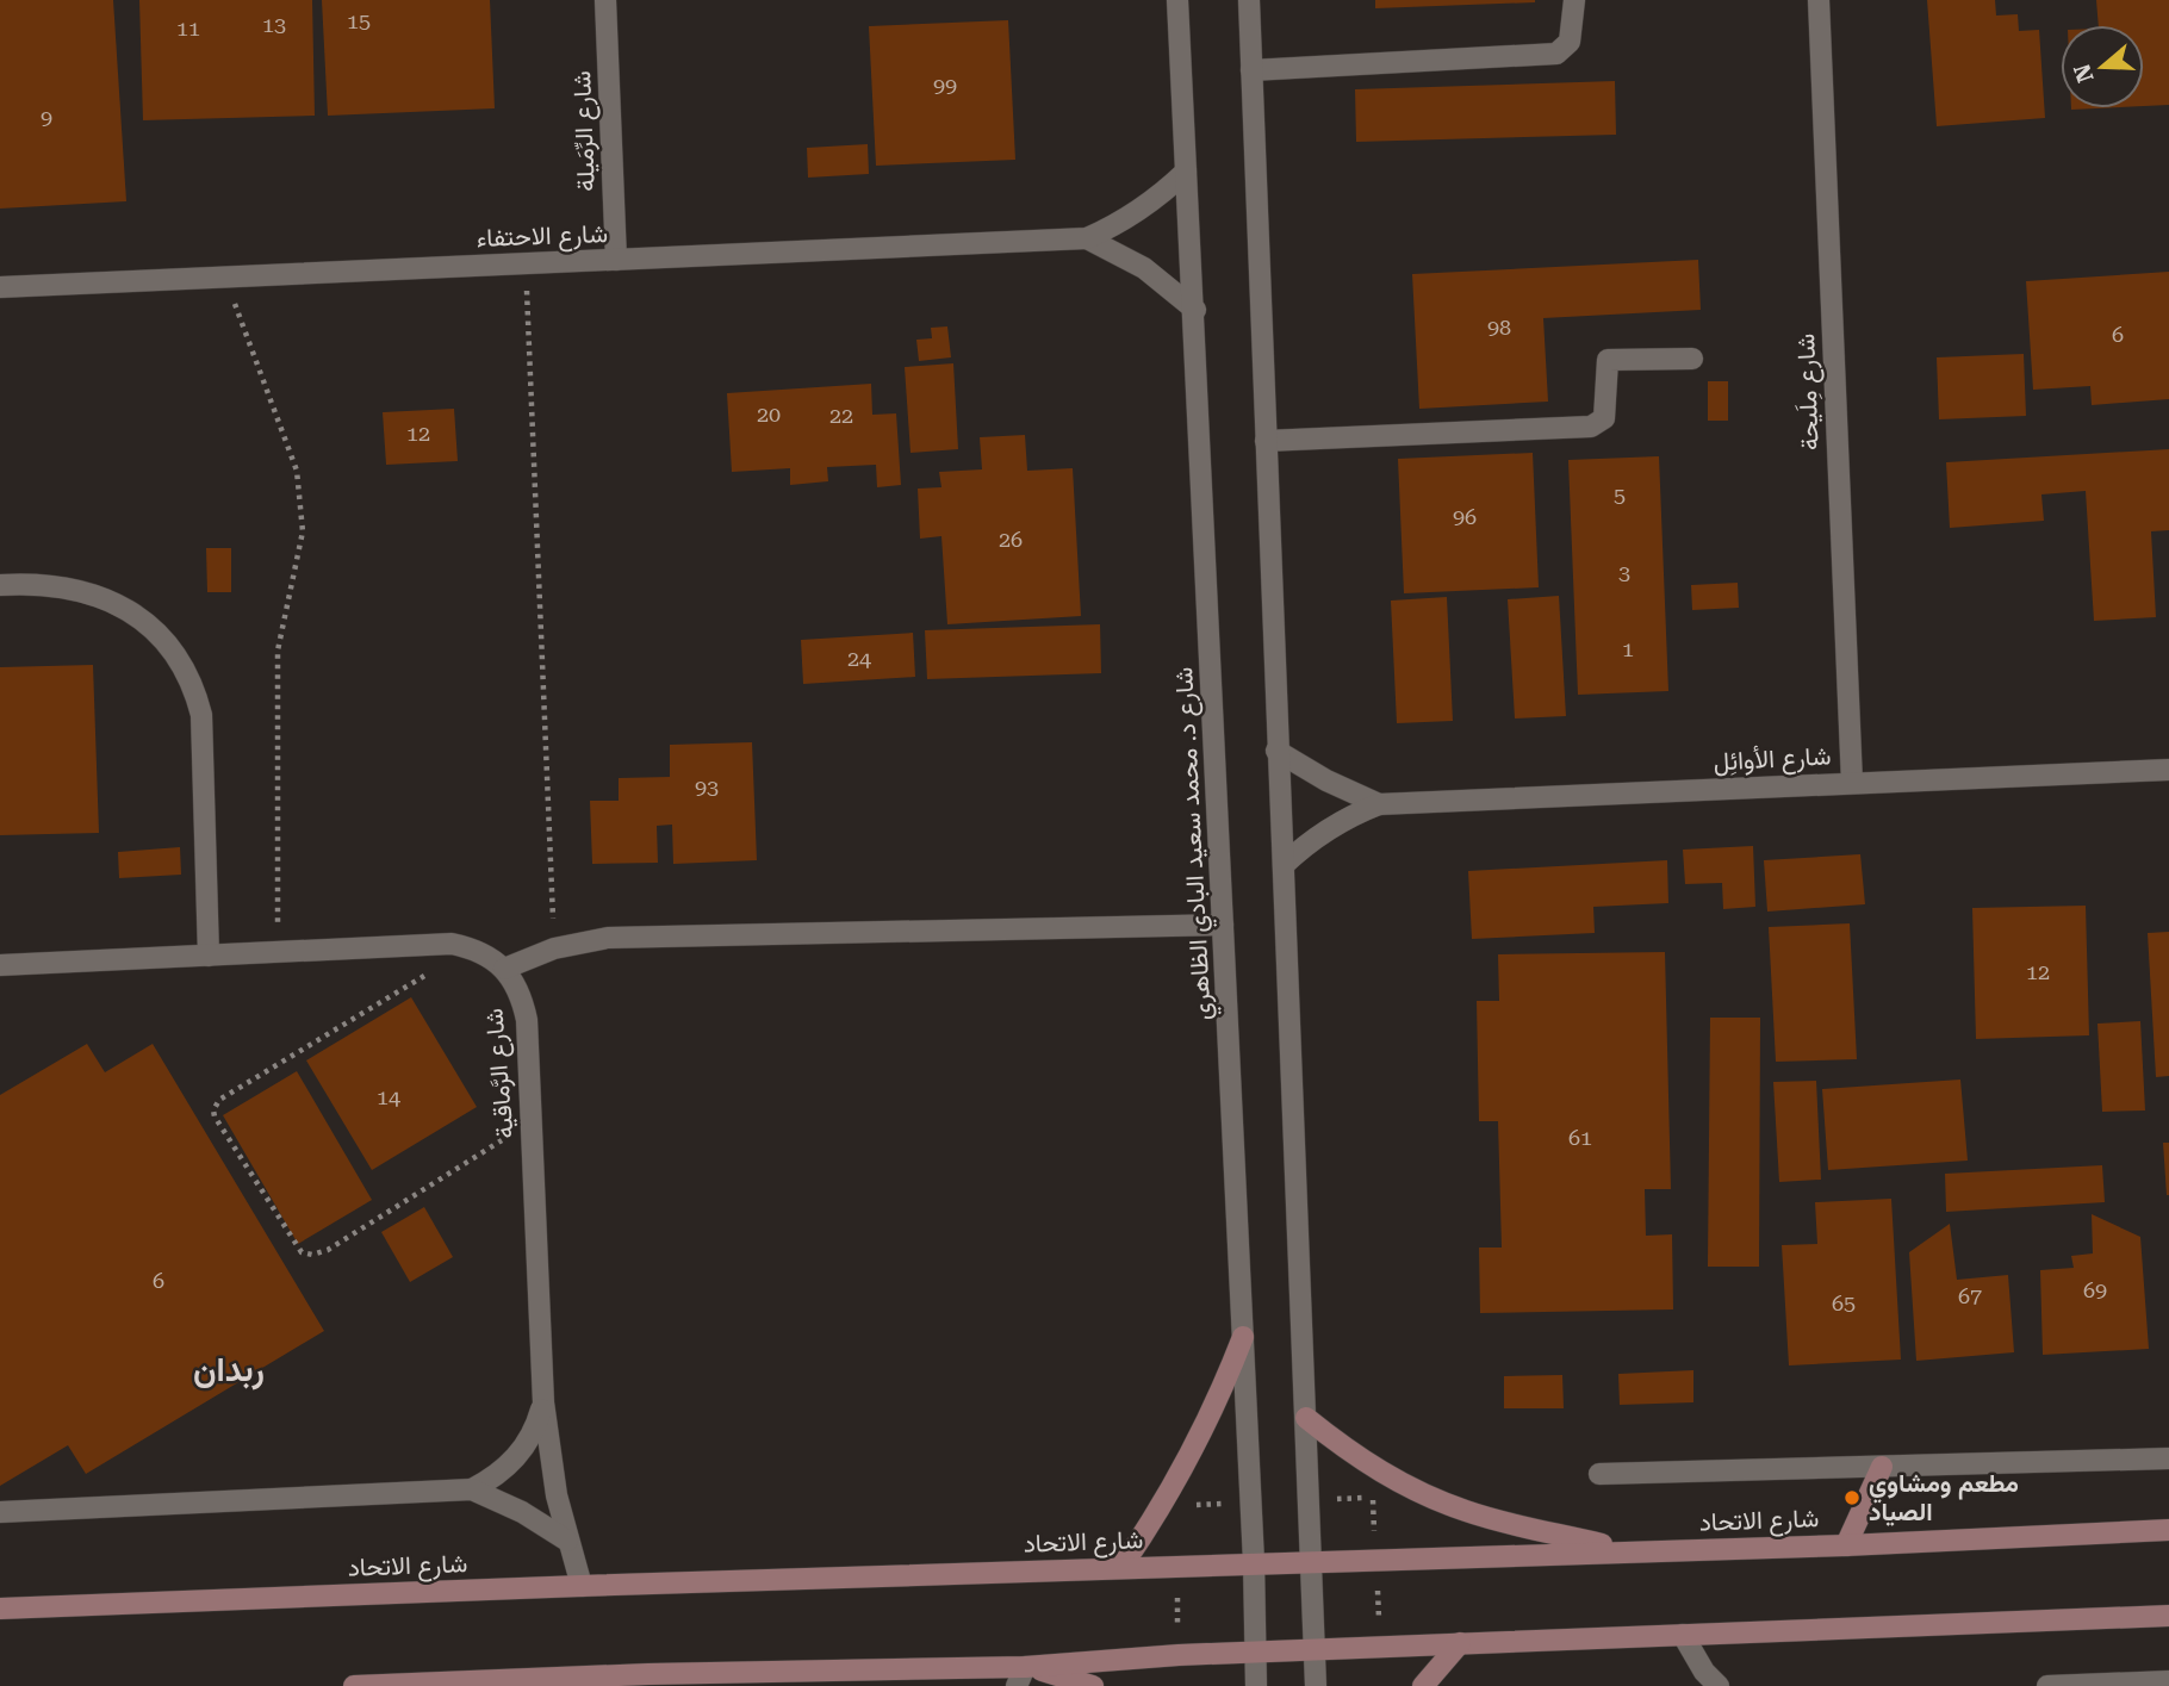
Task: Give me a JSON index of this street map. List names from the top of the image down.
{
  "streets": {
    "main road": ["شارع الاتحاد"],
    "street": [
      "شارع الرِّمَيلة",
      "شارع الاحتفاء",
      "شارع مِلَيحة",
      "شارع الأوائِل",
      "شارع د. محمد سعيد البادي الظاهري",
      "شارع الرَّماقية"
    ]
  },
  "crossings": [
    ["شارع الرِّمَيلة", "شارع الاحتفاء"],
    ["شارع الاحتفاء", "شارع د. محمد سعيد البادي الظاهري"],
    ["شارع مِلَيحة", "شارع الأوائِل"],
    ["شارع د. محمد سعيد البادي الظاهري", "شارع الاتحاد"],
    ["شارع الرَّماقية", "شارع الاتحاد"]
  ],
  "districts": ["ربدان"],
  "places": ["مطعم ومشاوي الصياد"],
  "house_numbers": [
    "15",
    "13",
    "11",
    "99",
    "9",
    "98",
    "6",
    "20",
    "22",
    "12",
    "5",
    "96",
    "26",
    "3",
    "1",
    "24",
    "93",
    "12",
    "14",
    "61",
    "6",
    "69",
    "67",
    "65"
  ],
  "north": "left"
}
